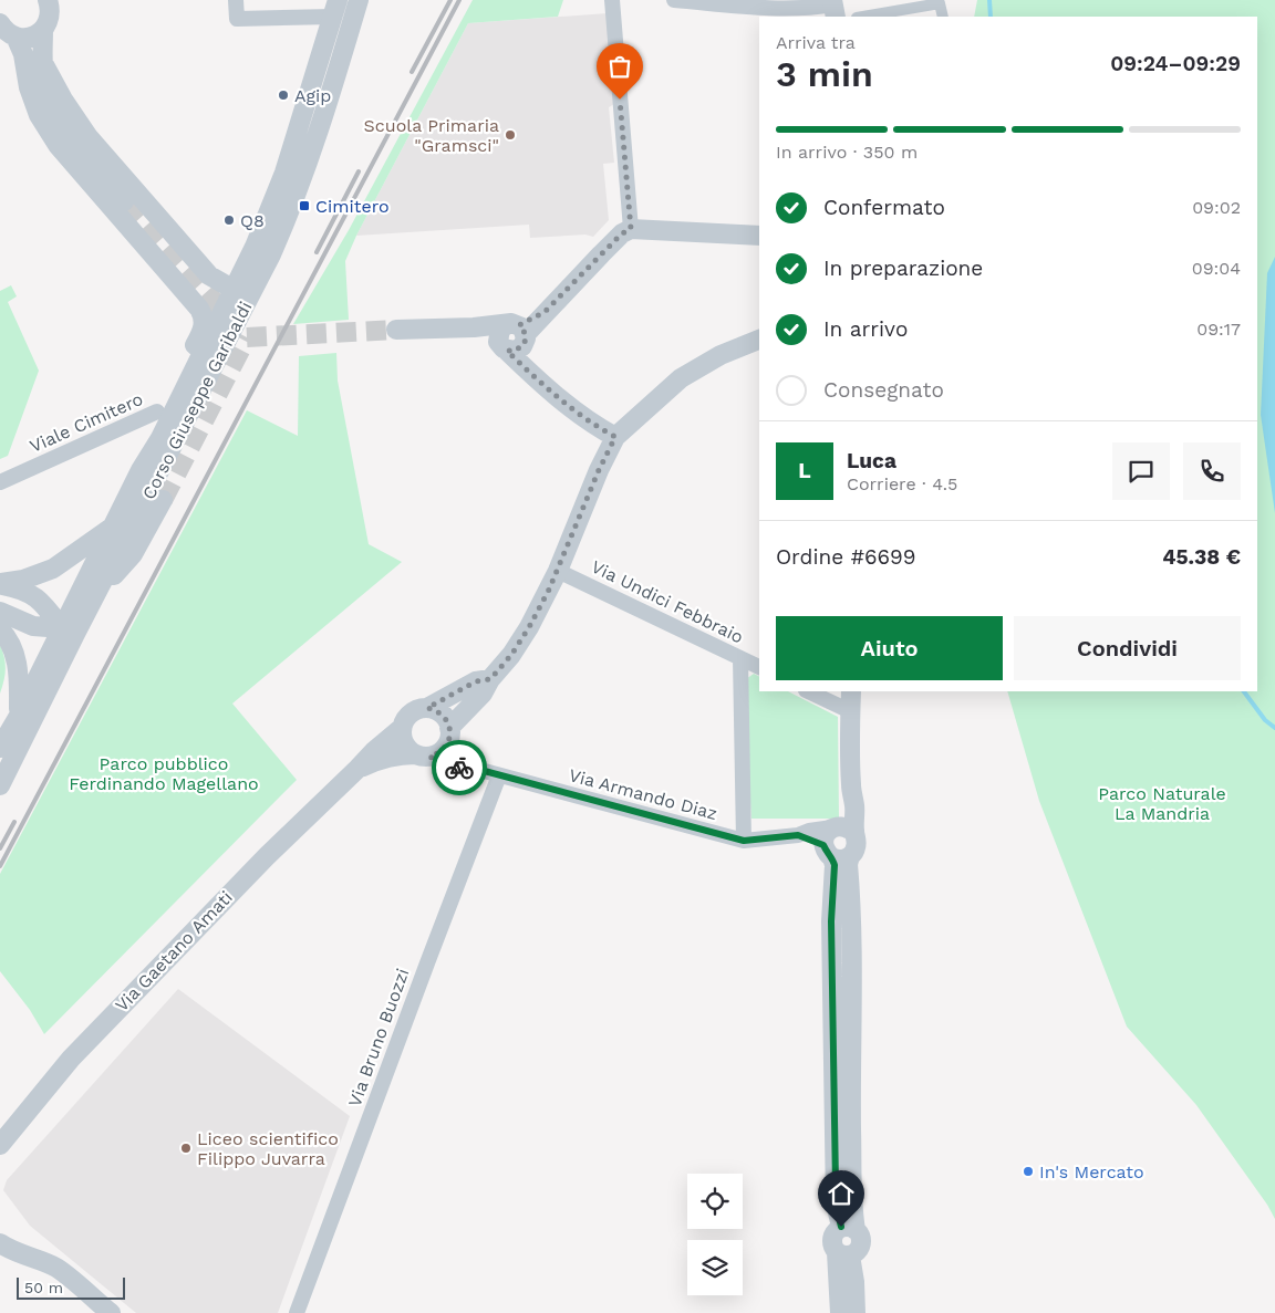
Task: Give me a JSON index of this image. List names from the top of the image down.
{
  "streets": {
    "street": [
      "Corso Giuseppe Garibaldi",
      "Viale Cimitero",
      "Via Undici Febbraio",
      "Via Armando Diaz",
      "Via Gaetano Amati",
      "Via Bruno Buozzi"
    ]
  },
  "crossings": [
    ["Via Armando Diaz", "Via Gaetano Amati"],
    ["Via Armando Diaz", "Via Bruno Buozzi"]
  ],
  "parks": ["Parco pubblico Ferdinando Magellano", "Parco Naturale La Mandria"],
  "places": {
    "other": [
      "Agip",
      "Scuola Primaria \"Gramsci\"",
      "Q8",
      "Liceo scientifico Filippo Juvarra",
      "In's Mercato"
    ],
    "transit": ["Cimitero"]
  },
  "scale_bar": "50 m",
  "page": {
    "heading": ["3 min", "Arriva tra", "09:24–09:29"],
    "panel": [
      "Luca",
      "Corriere · 4.5",
      "Ordine #6699",
      "45.38 €"
    ],
    "bar": "In arrivo · 350 m",
    "list": [
      ["Confermato", "09:02"],
      ["In preparazione", "09:04"],
      ["In arrivo", "09:17"],
      "Consegnato"
    ],
    "round": "L",
    "buttons": ["Aiuto", "Condividi"],
    "scale": "50 m"
  }
}
